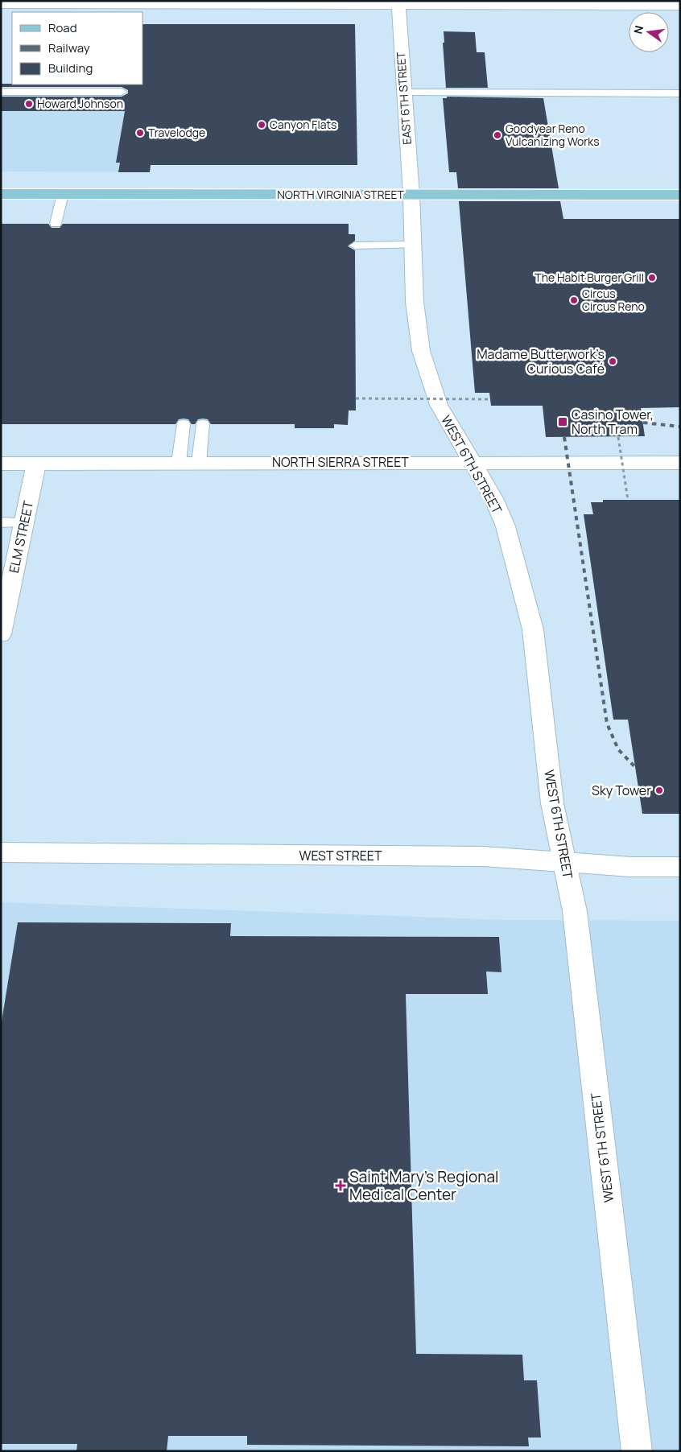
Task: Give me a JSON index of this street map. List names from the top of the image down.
{
  "streets": {
    "main road": [
      "EAST 6TH STREET",
      "NORTH VIRGINIA STREET",
      "NORTH SIERRA STREET",
      "WEST 6TH STREET",
      "ELM STREET",
      "WEST STREET"
    ]
  },
  "crossings": [
    ["EAST 6TH STREET", "NORTH VIRGINIA STREET"],
    ["EAST 6TH STREET", "WEST 6TH STREET"],
    ["NORTH VIRGINIA STREET", "WEST 6TH STREET"],
    ["NORTH SIERRA STREET", "WEST 6TH STREET"],
    ["NORTH SIERRA STREET", "ELM STREET"],
    ["WEST 6TH STREET", "WEST STREET"]
  ],
  "places": {
    "other": [
      "Howard Johnson",
      "Canyon Flats",
      "Travelodge",
      "Goodyear Reno Vulcanizing Works",
      "The Habit Burger Grill",
      "Circus Circus Reno",
      "Madame Butterwork’s Curious Café",
      "Sky Tower"
    ],
    "transit": ["Casino Tower, North Tram"],
    "health": ["Saint Mary's Regional Medical Center"]
  },
  "legend": ["Road", "Railway", "Building"],
  "north": "left"
}
